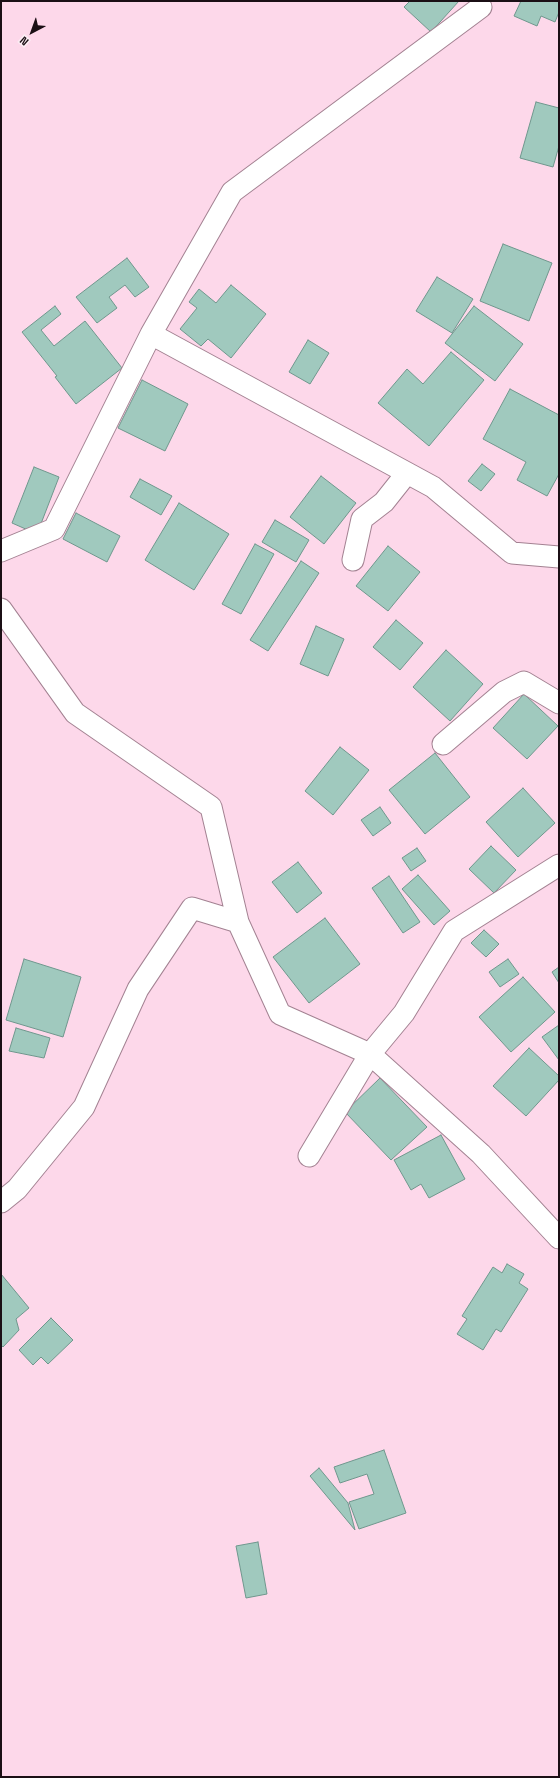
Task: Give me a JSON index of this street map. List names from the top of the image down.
{
  "north": "bottom left"
}
